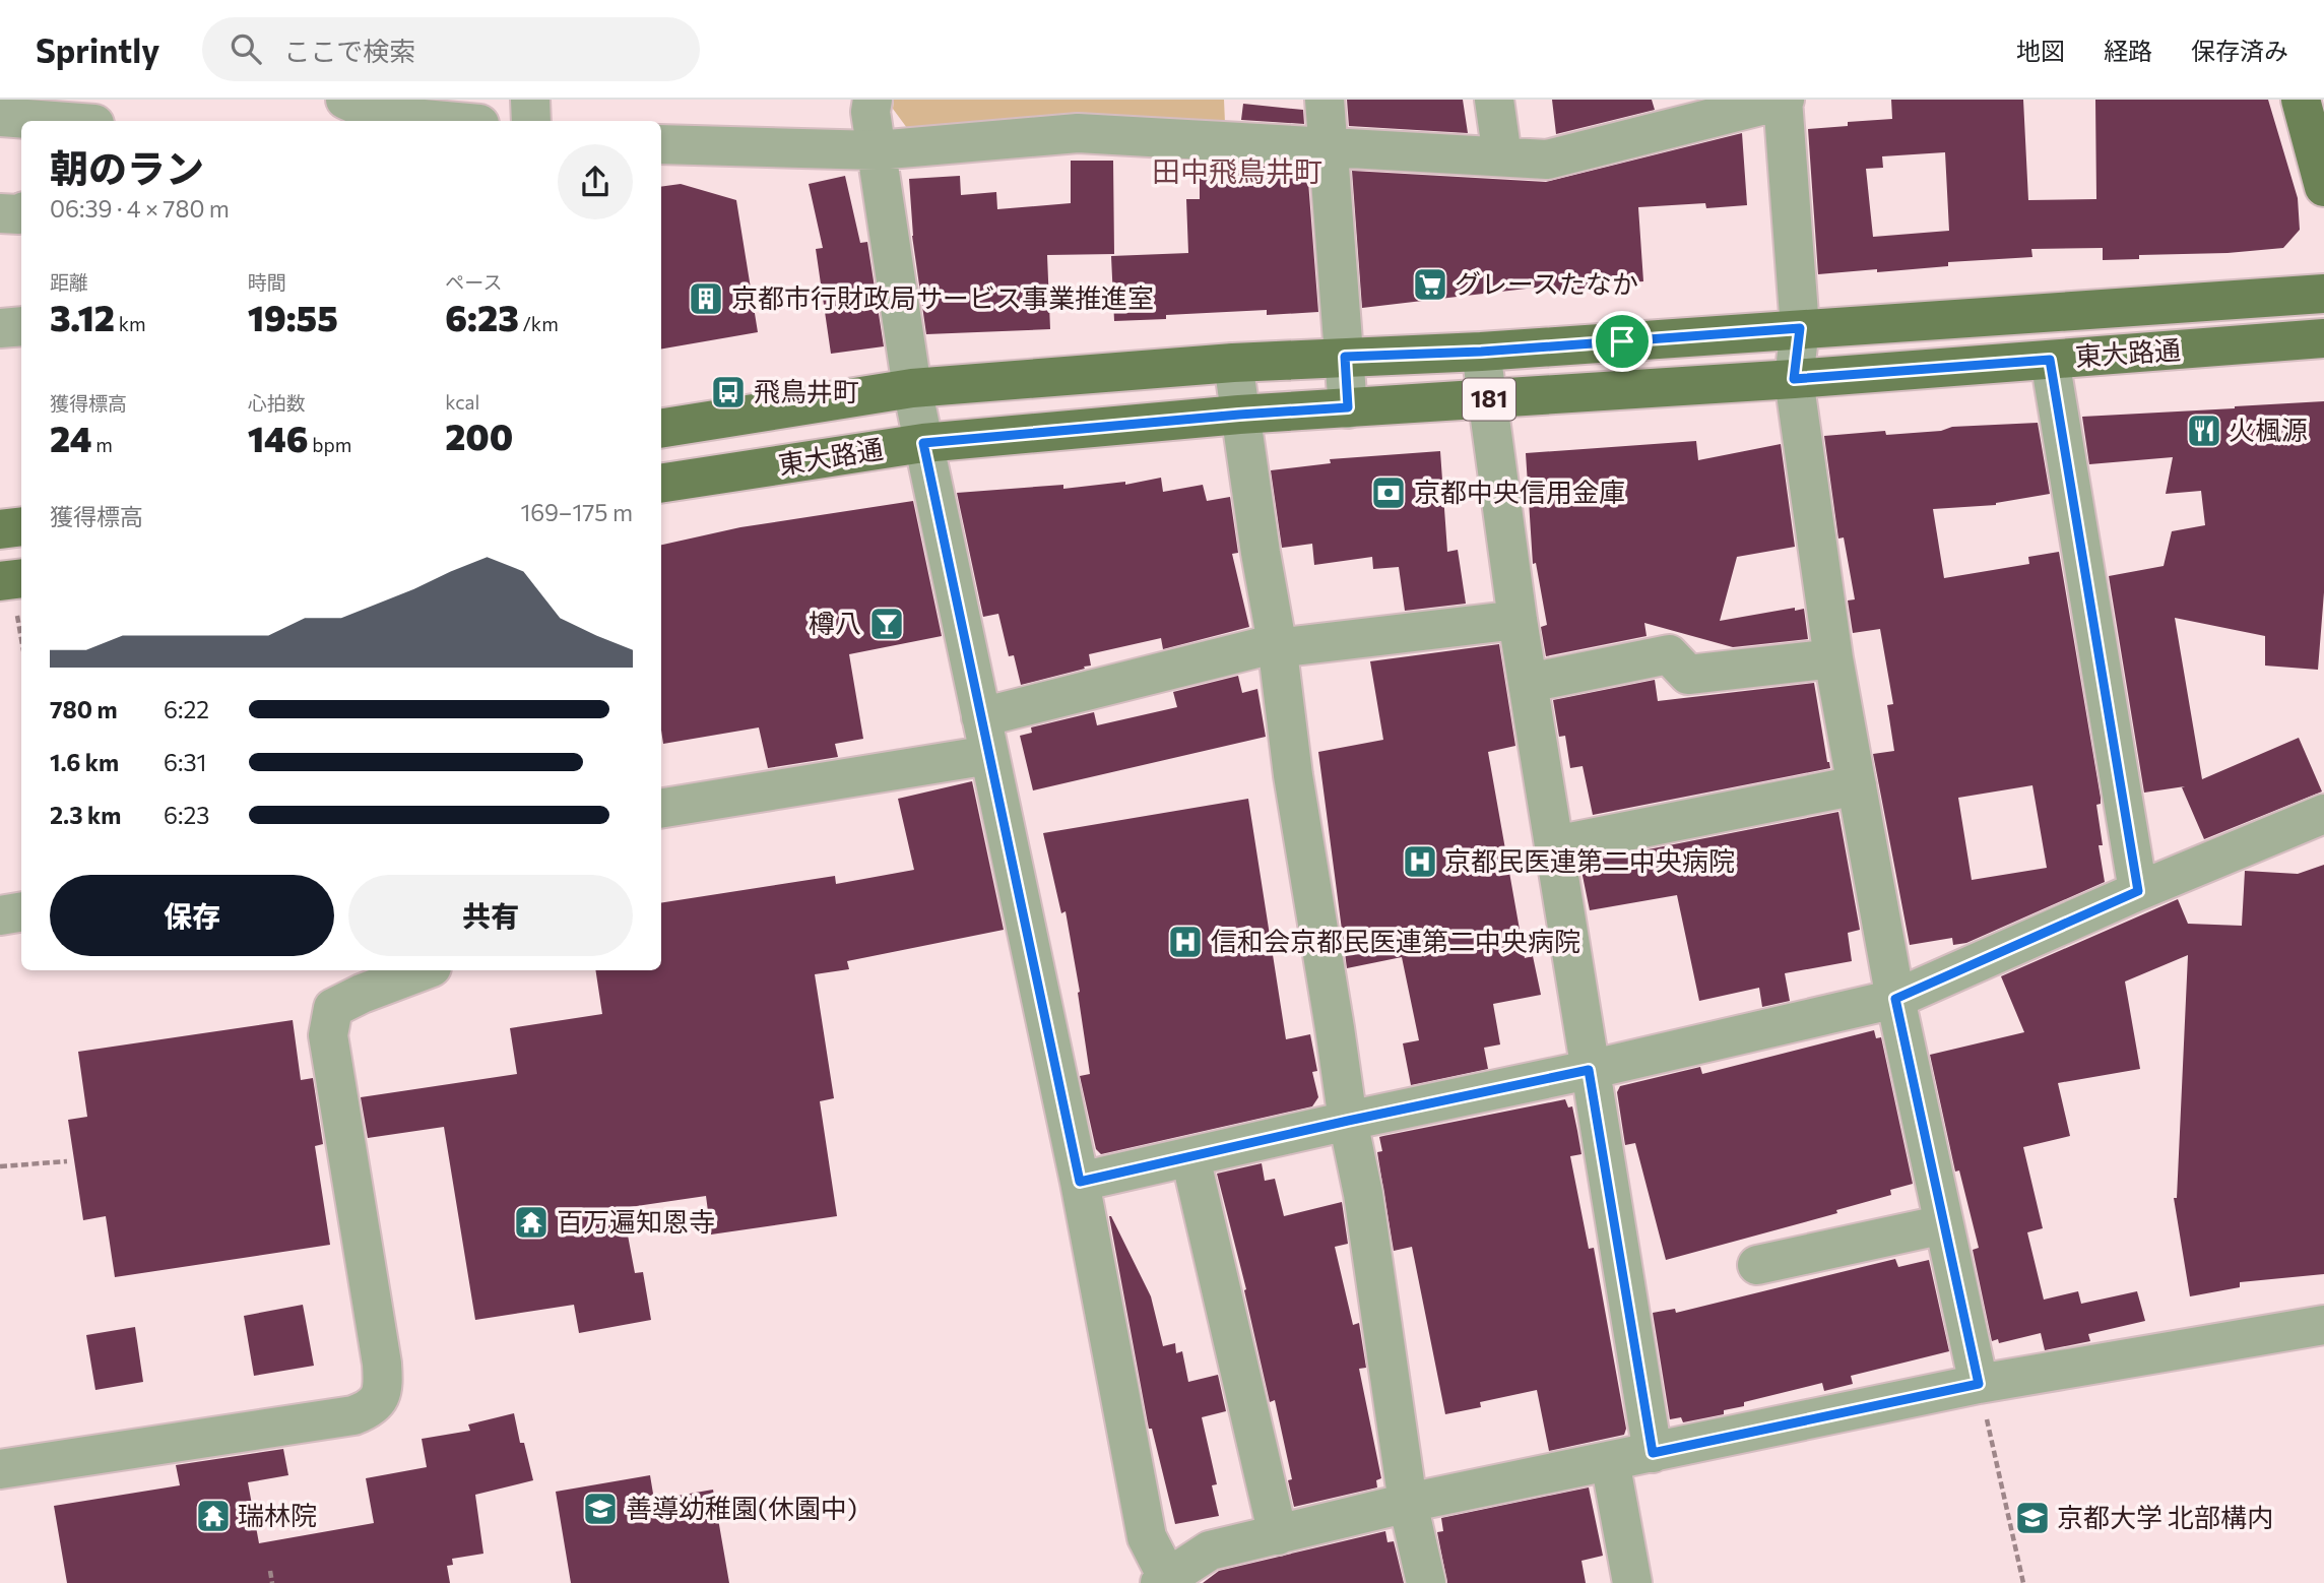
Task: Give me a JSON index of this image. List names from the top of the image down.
{
  "streets": {
    "main road": ["東大路通", "181"]
  },
  "districts": ["田中飛鳥井町"],
  "places": {
    "supermarket": ["グレースたなか"],
    "building": ["京都市行財政局サービス事業推進室"],
    "bus stop": ["飛鳥井町"],
    "restaurant": ["火楓源"],
    "bank": ["京都中央信用金庫"],
    "bar": ["樽八"],
    "hospital": ["京都民医連第二中央病院", "信和会京都民医連第二中央病院"],
    "temple": ["百万遍知恩寺", "瑞林院"],
    "school or university": ["善導幼稚園(休園中)", "京都大学 北部構内"]
  },
  "page": {
    "header": "Sprintly",
    "search": "ここで検索",
    "nav": ["地図", "経路", "保存済み"],
    "heading": ["朝のラン", "06:39 · 4 × 780 m"],
    "stats": [
      ["距離", "3.12 km"],
      ["時間", "19:55"],
      ["ペース", "6:23 /km"],
      ["獲得標高", "24 m"],
      ["心拍数", "146 bpm"],
      ["kcal", "200"]
    ],
    "chart": ["獲得標高", "169–175 m"],
    "list": [
      {
        "name": "780 m",
        "note": "6:22"
      },
      {
        "name": "1.6 km",
        "note": "6:31"
      },
      {
        "name": "2.3 km",
        "note": "6:23"
      }
    ],
    "buttons": ["保存", "共有"]
  }
}
